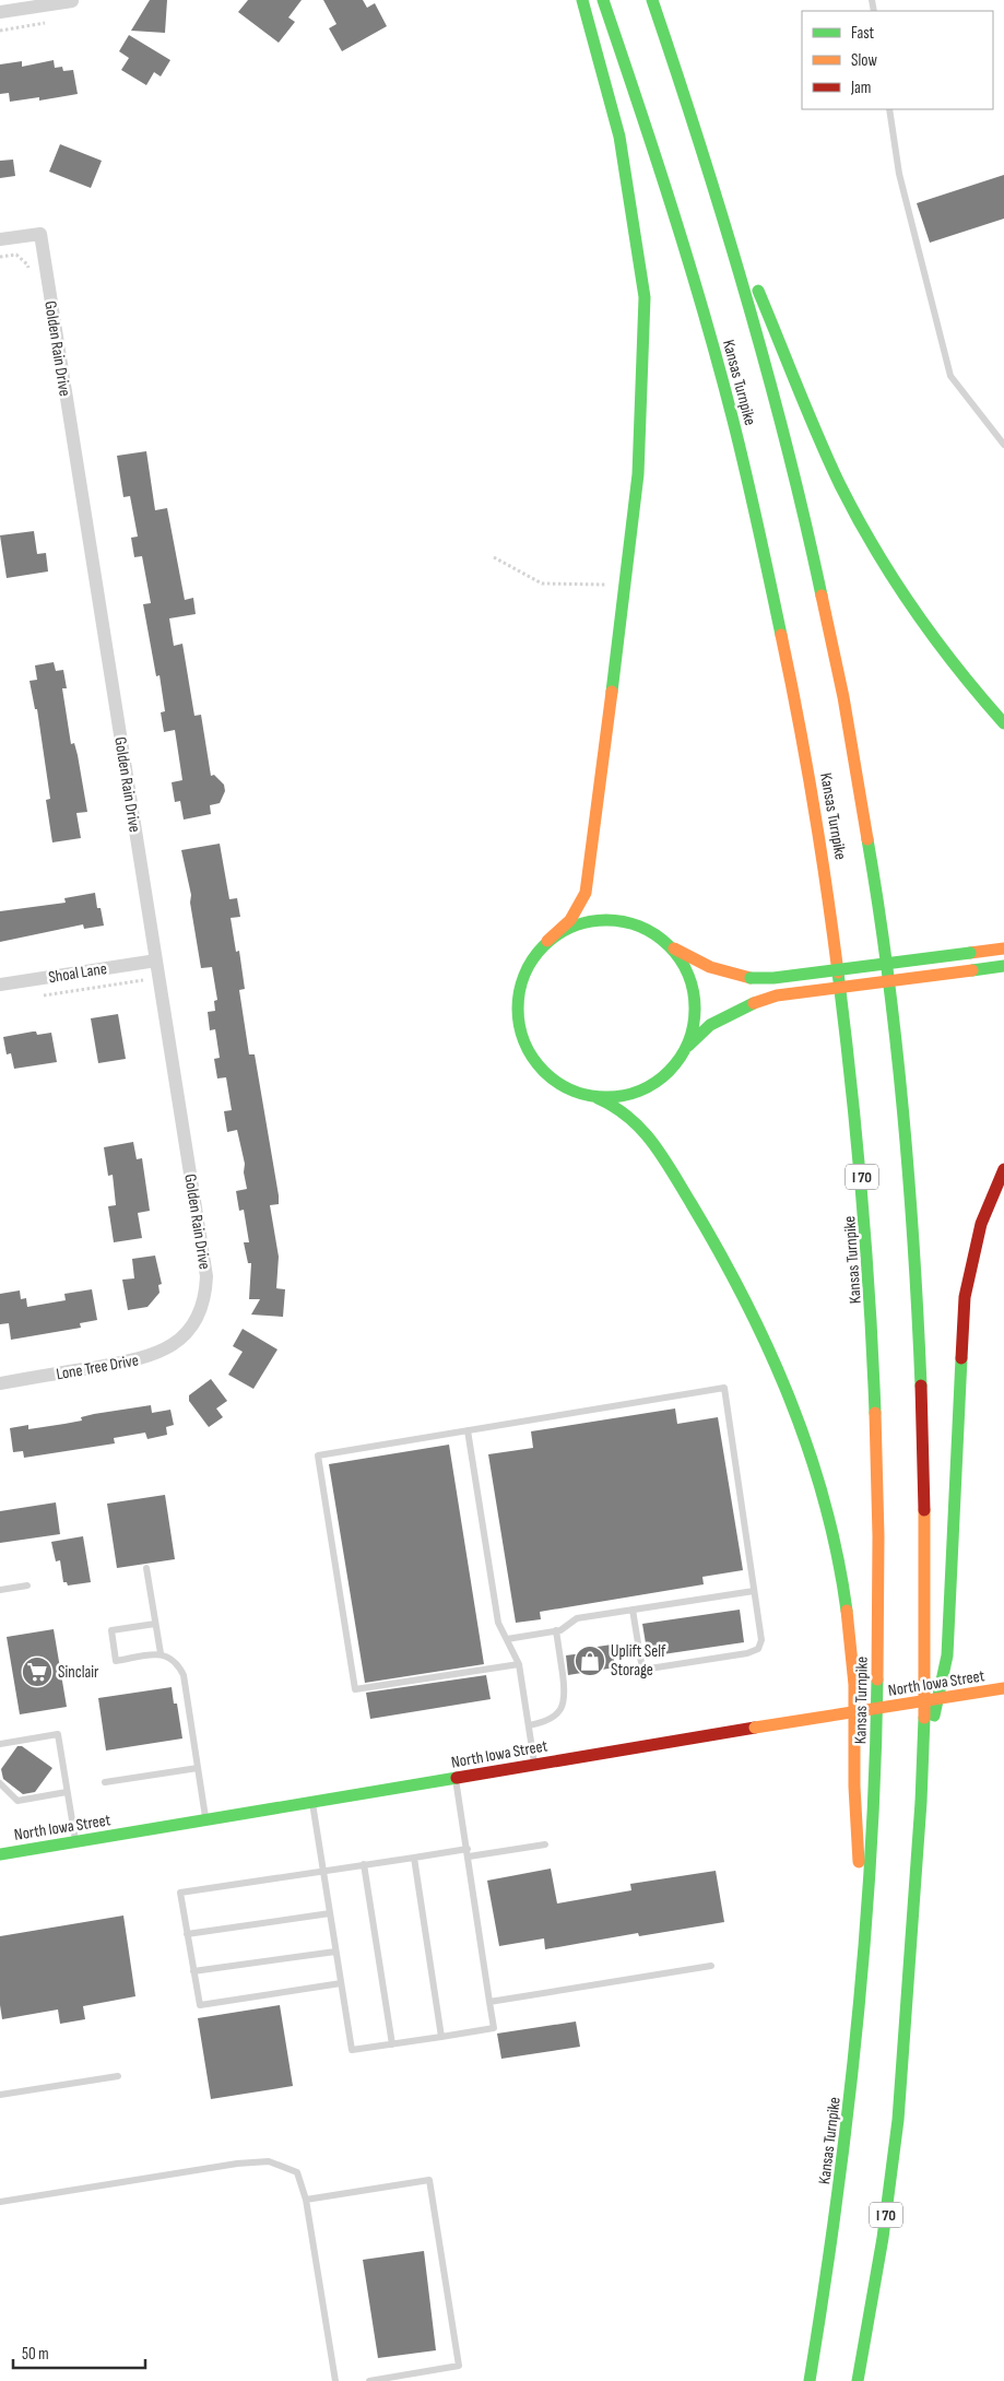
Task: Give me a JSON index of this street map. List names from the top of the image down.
{
  "streets": {
    "main road": ["Kansas Turnpike", "I 70", "North Iowa Street"],
    "street": ["Golden Rain Drive", "Shoal Lane", "Lone Tree Drive"]
  },
  "crossings": [
    ["Golden Rain Drive", "Shoal Lane"],
    ["Golden Rain Drive", "Lone Tree Drive"]
  ],
  "places": {
    "shop": ["Uplift Self Storage"],
    "supermarket": ["Sinclair"]
  },
  "legend": ["Fast", "Slow", "Jam"],
  "scale_bar": "50 m"
}
